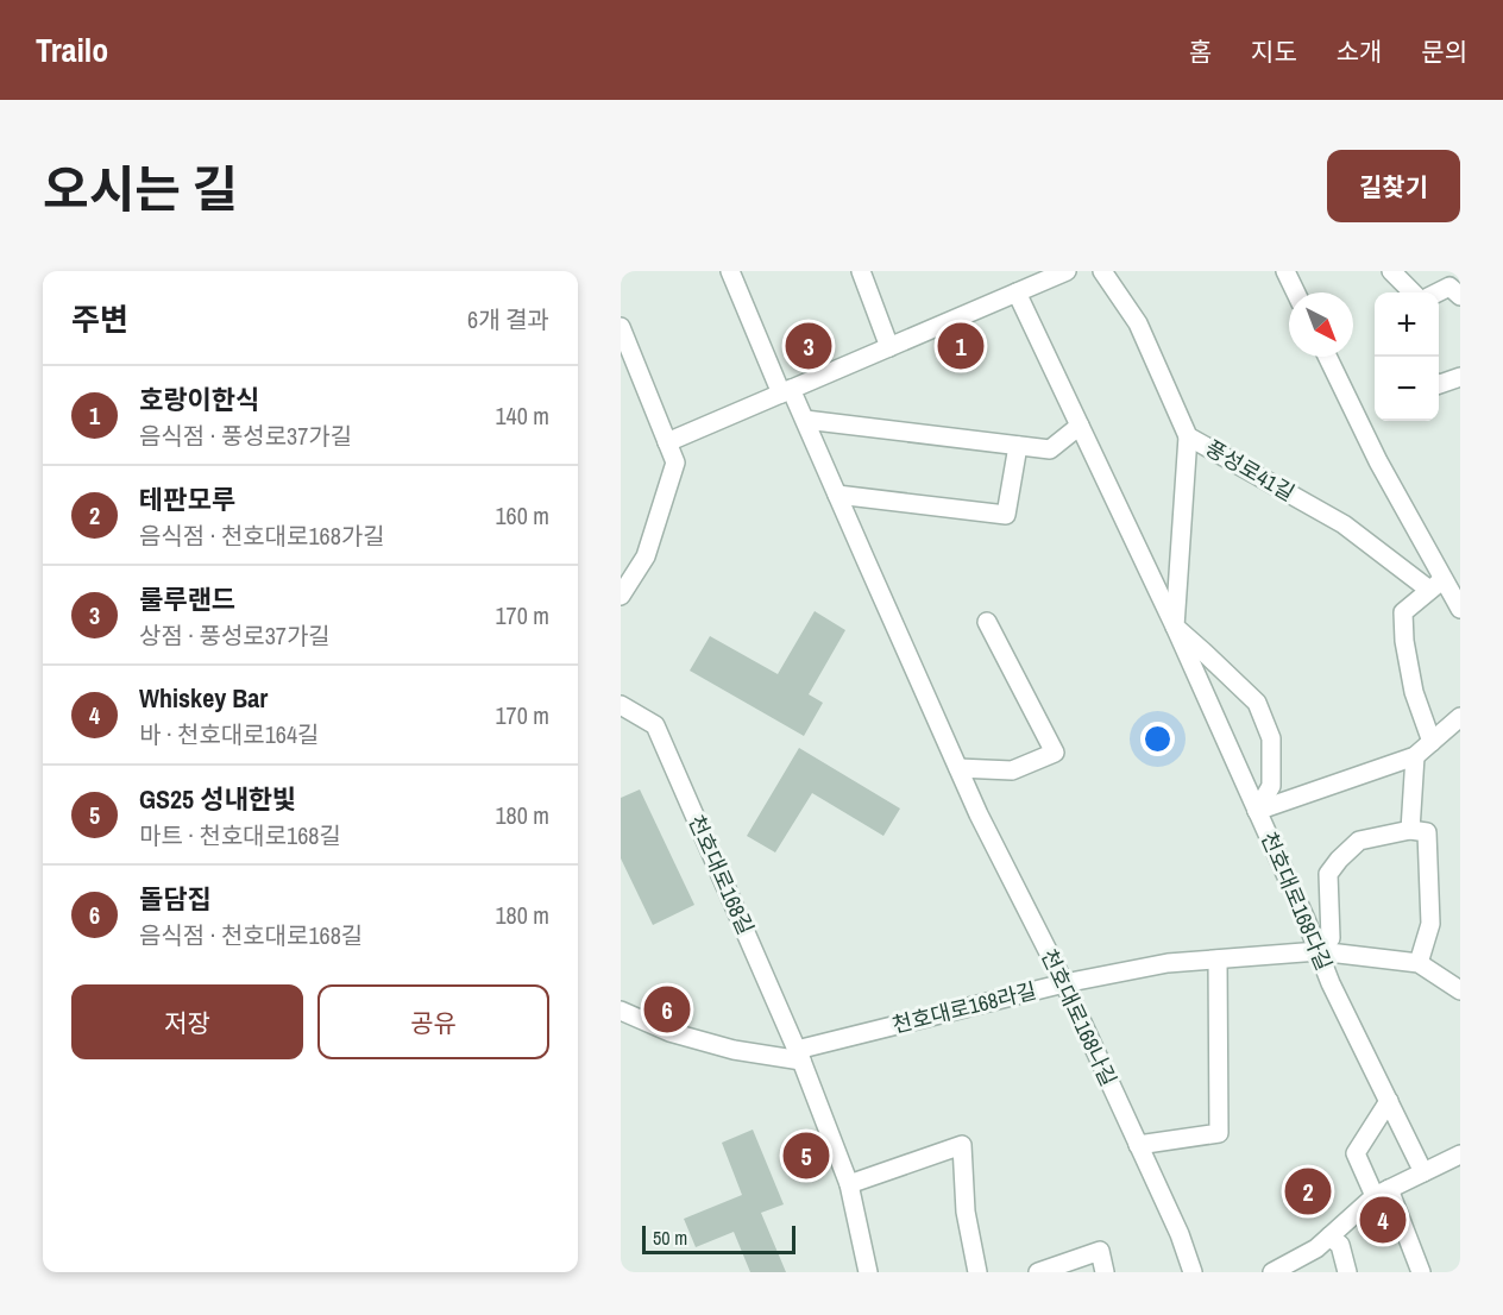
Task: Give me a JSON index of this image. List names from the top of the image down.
{
  "streets": {
    "street": [
      "풍성로41길",
      "천호대로168길",
      "천호대로168다길",
      "천호대로168라길",
      "천호대로168나길"
    ]
  },
  "crossings": [
    ["풍성로41길", "천호대로168다길"],
    ["천호대로168길", "천호대로168라길"],
    ["천호대로168다길", "천호대로168라길"],
    ["천호대로168라길", "천호대로168나길"]
  ],
  "scale_bar": "50 m",
  "north": "bottom right",
  "page": {
    "header": "Trailo",
    "nav": [
      "홈",
      "지도",
      "소개",
      "문의"
    ],
    "title": "오시는 길",
    "buttons": [
      "길찾기",
      ["저장", "공유"]
    ],
    "heading": ["주변", "6개 결과"],
    "map_buttons": ["+", "−"],
    "pins": [
      "1",
      "3",
      "6",
      "5",
      "2",
      "4"
    ],
    "list": [
      {
        "mark": "1",
        "name": "호랑이한식",
        "note": "음식점 · 풍성로37가길",
        "value": "140 m"
      },
      {
        "mark": "2",
        "name": "테판모루",
        "note": "음식점 · 천호대로168가길",
        "value": "160 m"
      },
      {
        "mark": "3",
        "name": "룰루랜드",
        "note": "상점 · 풍성로37가길",
        "value": "170 m"
      },
      {
        "mark": "4",
        "name": "Whiskey Bar",
        "note": "바 · 천호대로164길",
        "value": "170 m"
      },
      {
        "mark": "5",
        "name": "GS25 성내한빛",
        "note": "마트 · 천호대로168길",
        "value": "180 m"
      },
      {
        "mark": "6",
        "name": "돌담집",
        "note": "음식점 · 천호대로168길",
        "value": "180 m"
      }
    ],
    "scale": "50 m"
  }
}
